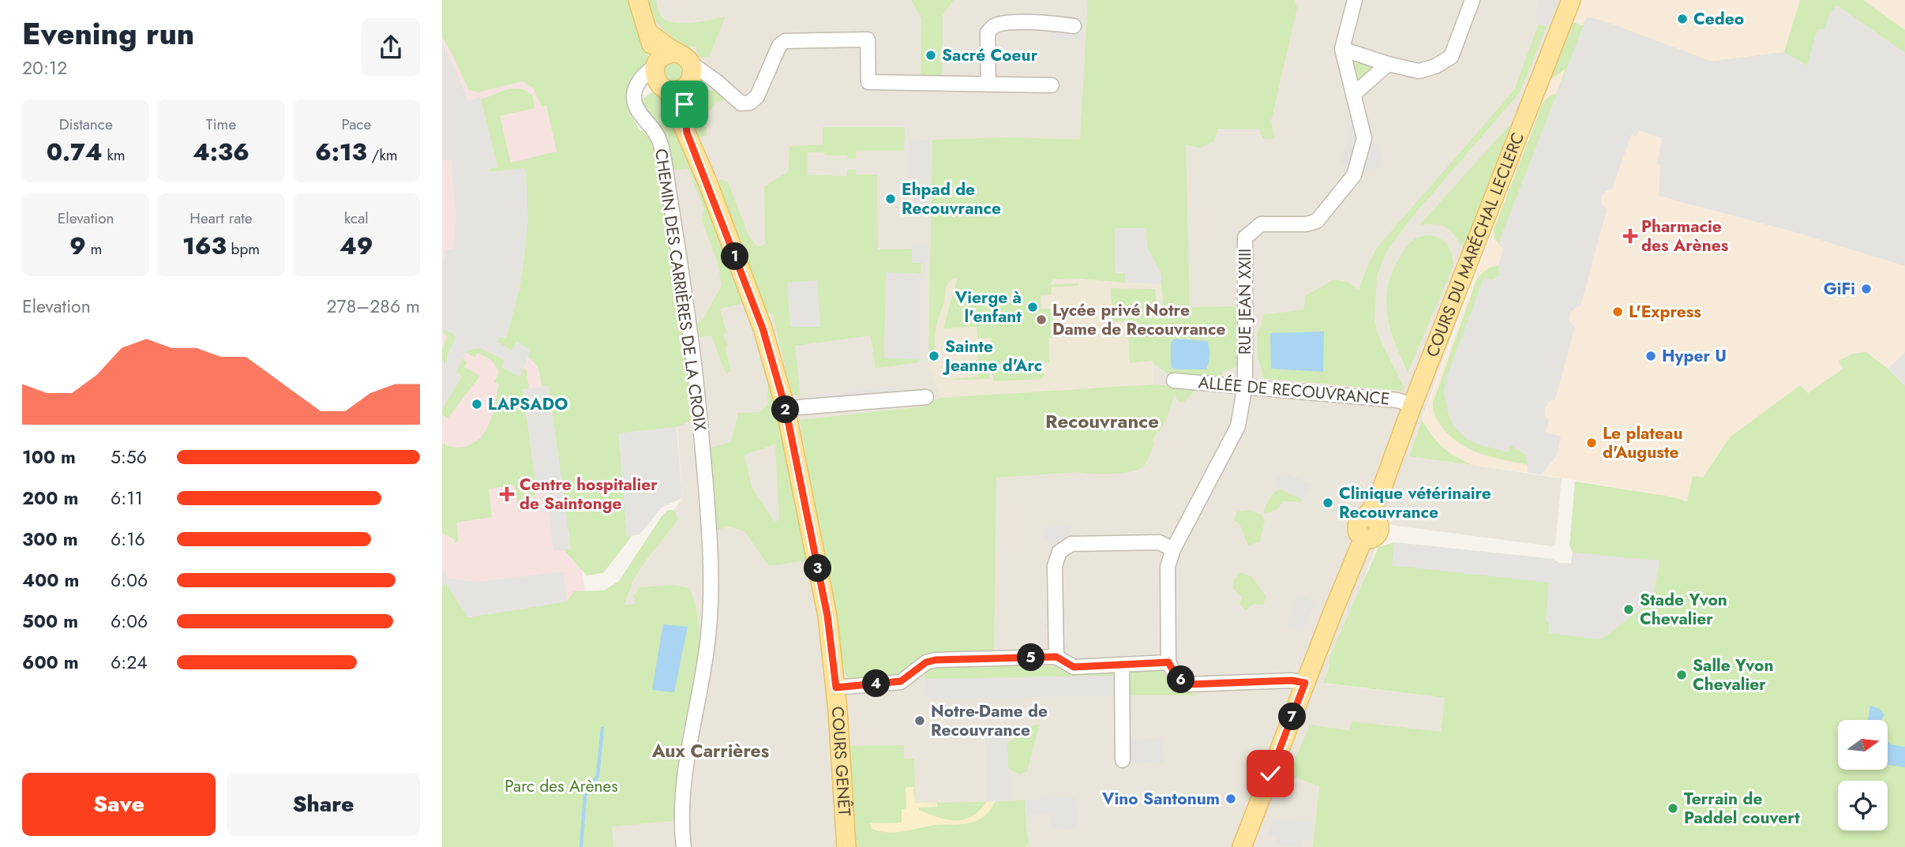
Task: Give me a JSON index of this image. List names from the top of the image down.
{
  "streets": {
    "main road": ["COURS DU MARÉCHAL LECLERC", "COURS GENÊT"],
    "street": ["CHEMIN DES CARRIÈRES DE LA CROIX", "RUE JEAN XXIII", "ALLÉE DE RECOUVRANCE"]
  },
  "crossings": [
    ["COURS DU MARÉCHAL LECLERC", "ALLÉE DE RECOUVRANCE"],
    ["RUE JEAN XXIII", "ALLÉE DE RECOUVRANCE"]
  ],
  "districts": ["Recouvrance", "Aux Carrières"],
  "parks": ["Parc des Arènes"],
  "places": {
    "other": [
      "Cedeo",
      "Sacré Coeur",
      "Ehpad de Recouvrance",
      "GiFi",
      "Vierge à l'enfant",
      "L'Express",
      "Lycée privé Notre Dame de Recouvrance",
      "Sainte Jeanne d'Arc",
      "Hyper U",
      "LAPSADO",
      "Le plateau d'Auguste",
      "Clinique vétérinaire Recouvrance",
      "Stade Yvon Chevalier",
      "Salle Yvon Chevalier",
      "Notre-Dame de Recouvrance",
      "Vino Santonum",
      "Terrain de Paddel couvert"
    ],
    "health": ["Pharmacie des Arènes", "Centre hospitalier de Saintonge"]
  },
  "north": "right",
  "page": {
    "heading": ["Evening run", "20:12"],
    "stats": [
      ["Distance", "0.74 km"],
      ["Time", "4:36"],
      ["Pace", "6:13 /km"],
      ["Elevation", "9 m"],
      ["Heart rate", "163 bpm"],
      ["kcal", "49"]
    ],
    "pins": [
      "1",
      "2",
      "3",
      "5",
      "6",
      "4",
      "7"
    ],
    "chart": ["Elevation", "278–286 m"],
    "list": [
      {
        "name": "100 m",
        "note": "5:56"
      },
      {
        "name": "200 m",
        "note": "6:11"
      },
      {
        "name": "300 m",
        "note": "6:16"
      },
      {
        "name": "400 m",
        "note": "6:06"
      },
      {
        "name": "500 m",
        "note": "6:06"
      },
      {
        "name": "600 m",
        "note": "6:24"
      }
    ],
    "buttons": ["Save", "Share"]
  }
}
